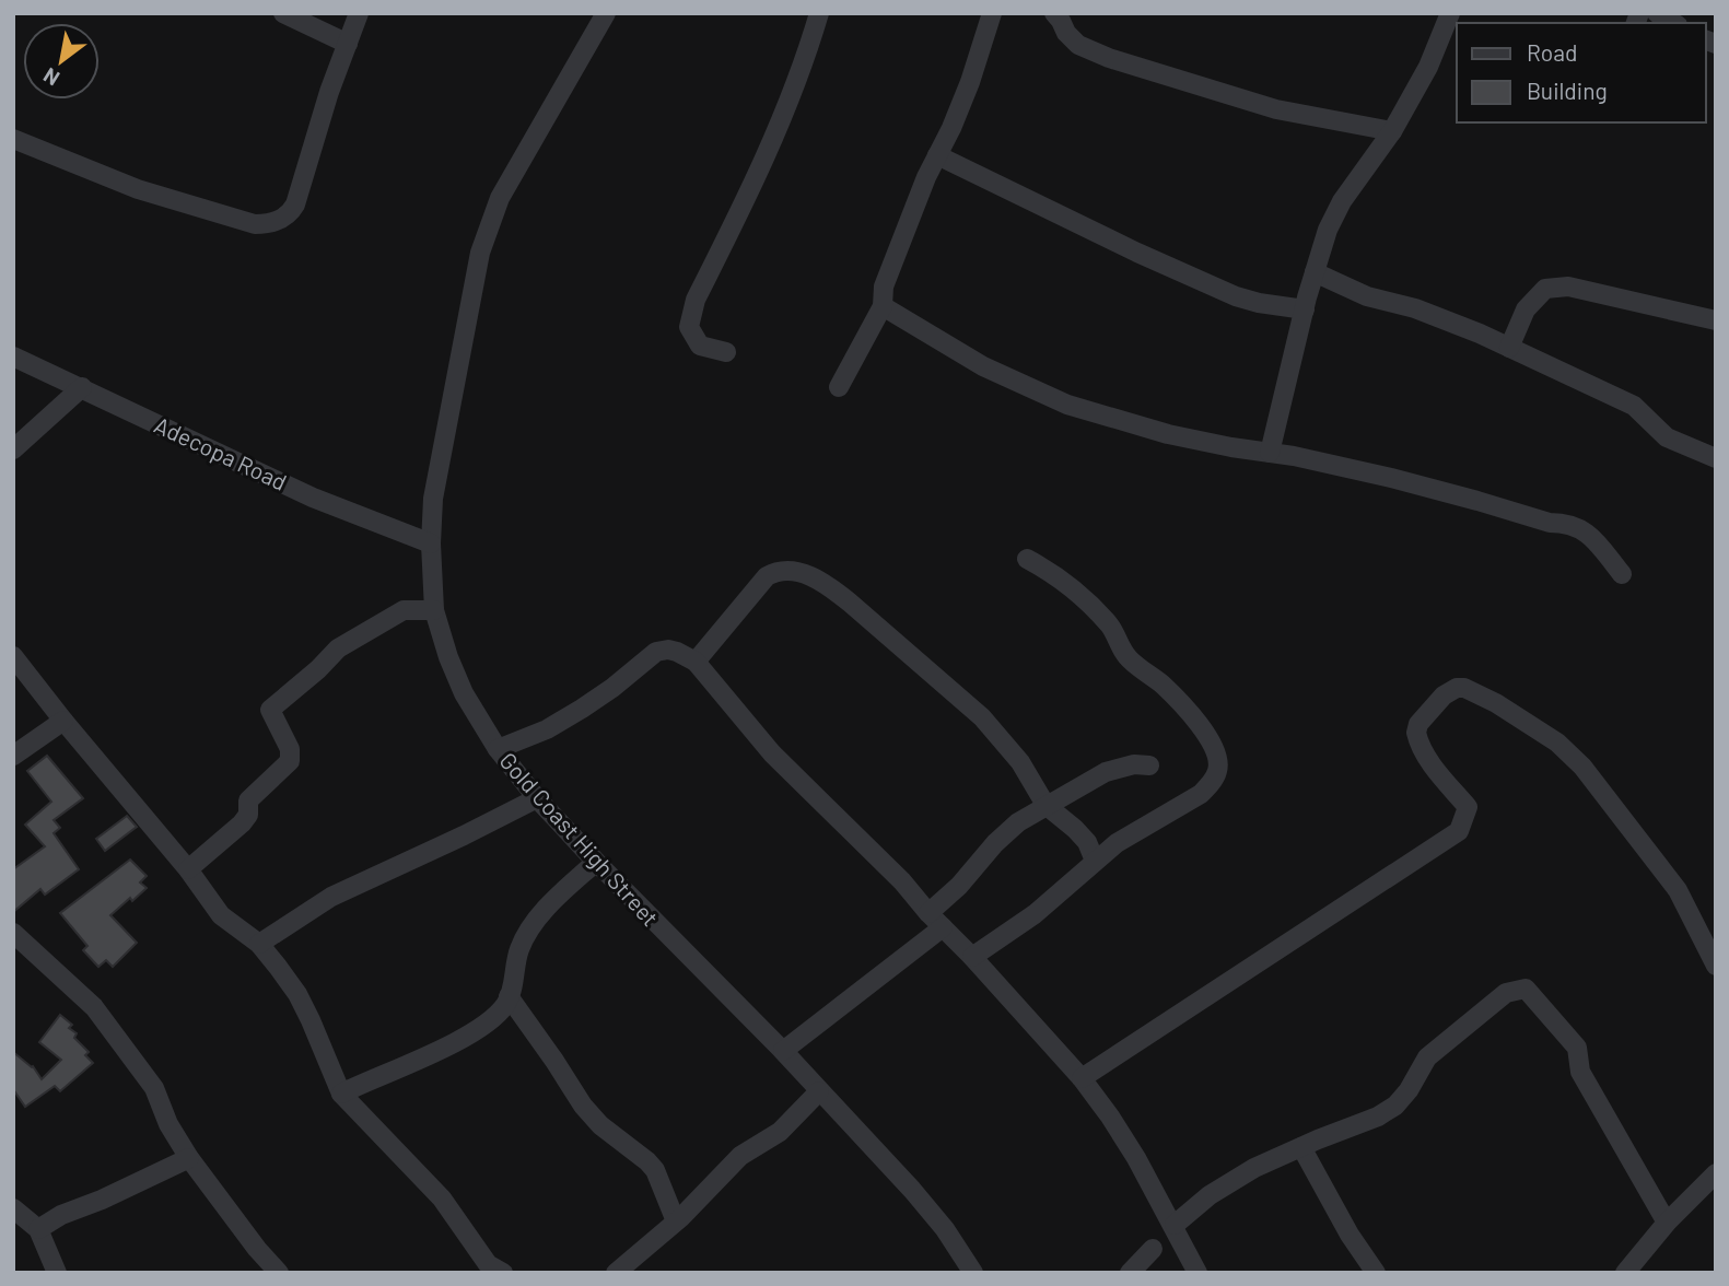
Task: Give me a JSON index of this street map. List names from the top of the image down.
{
  "streets": {
    "street": ["Adecopa Road", "Gold Coast High Street"]
  },
  "crossings": [
    ["Adecopa Road", "Gold Coast High Street"]
  ],
  "legend": ["Road", "Building"],
  "north": "bottom left"
}
